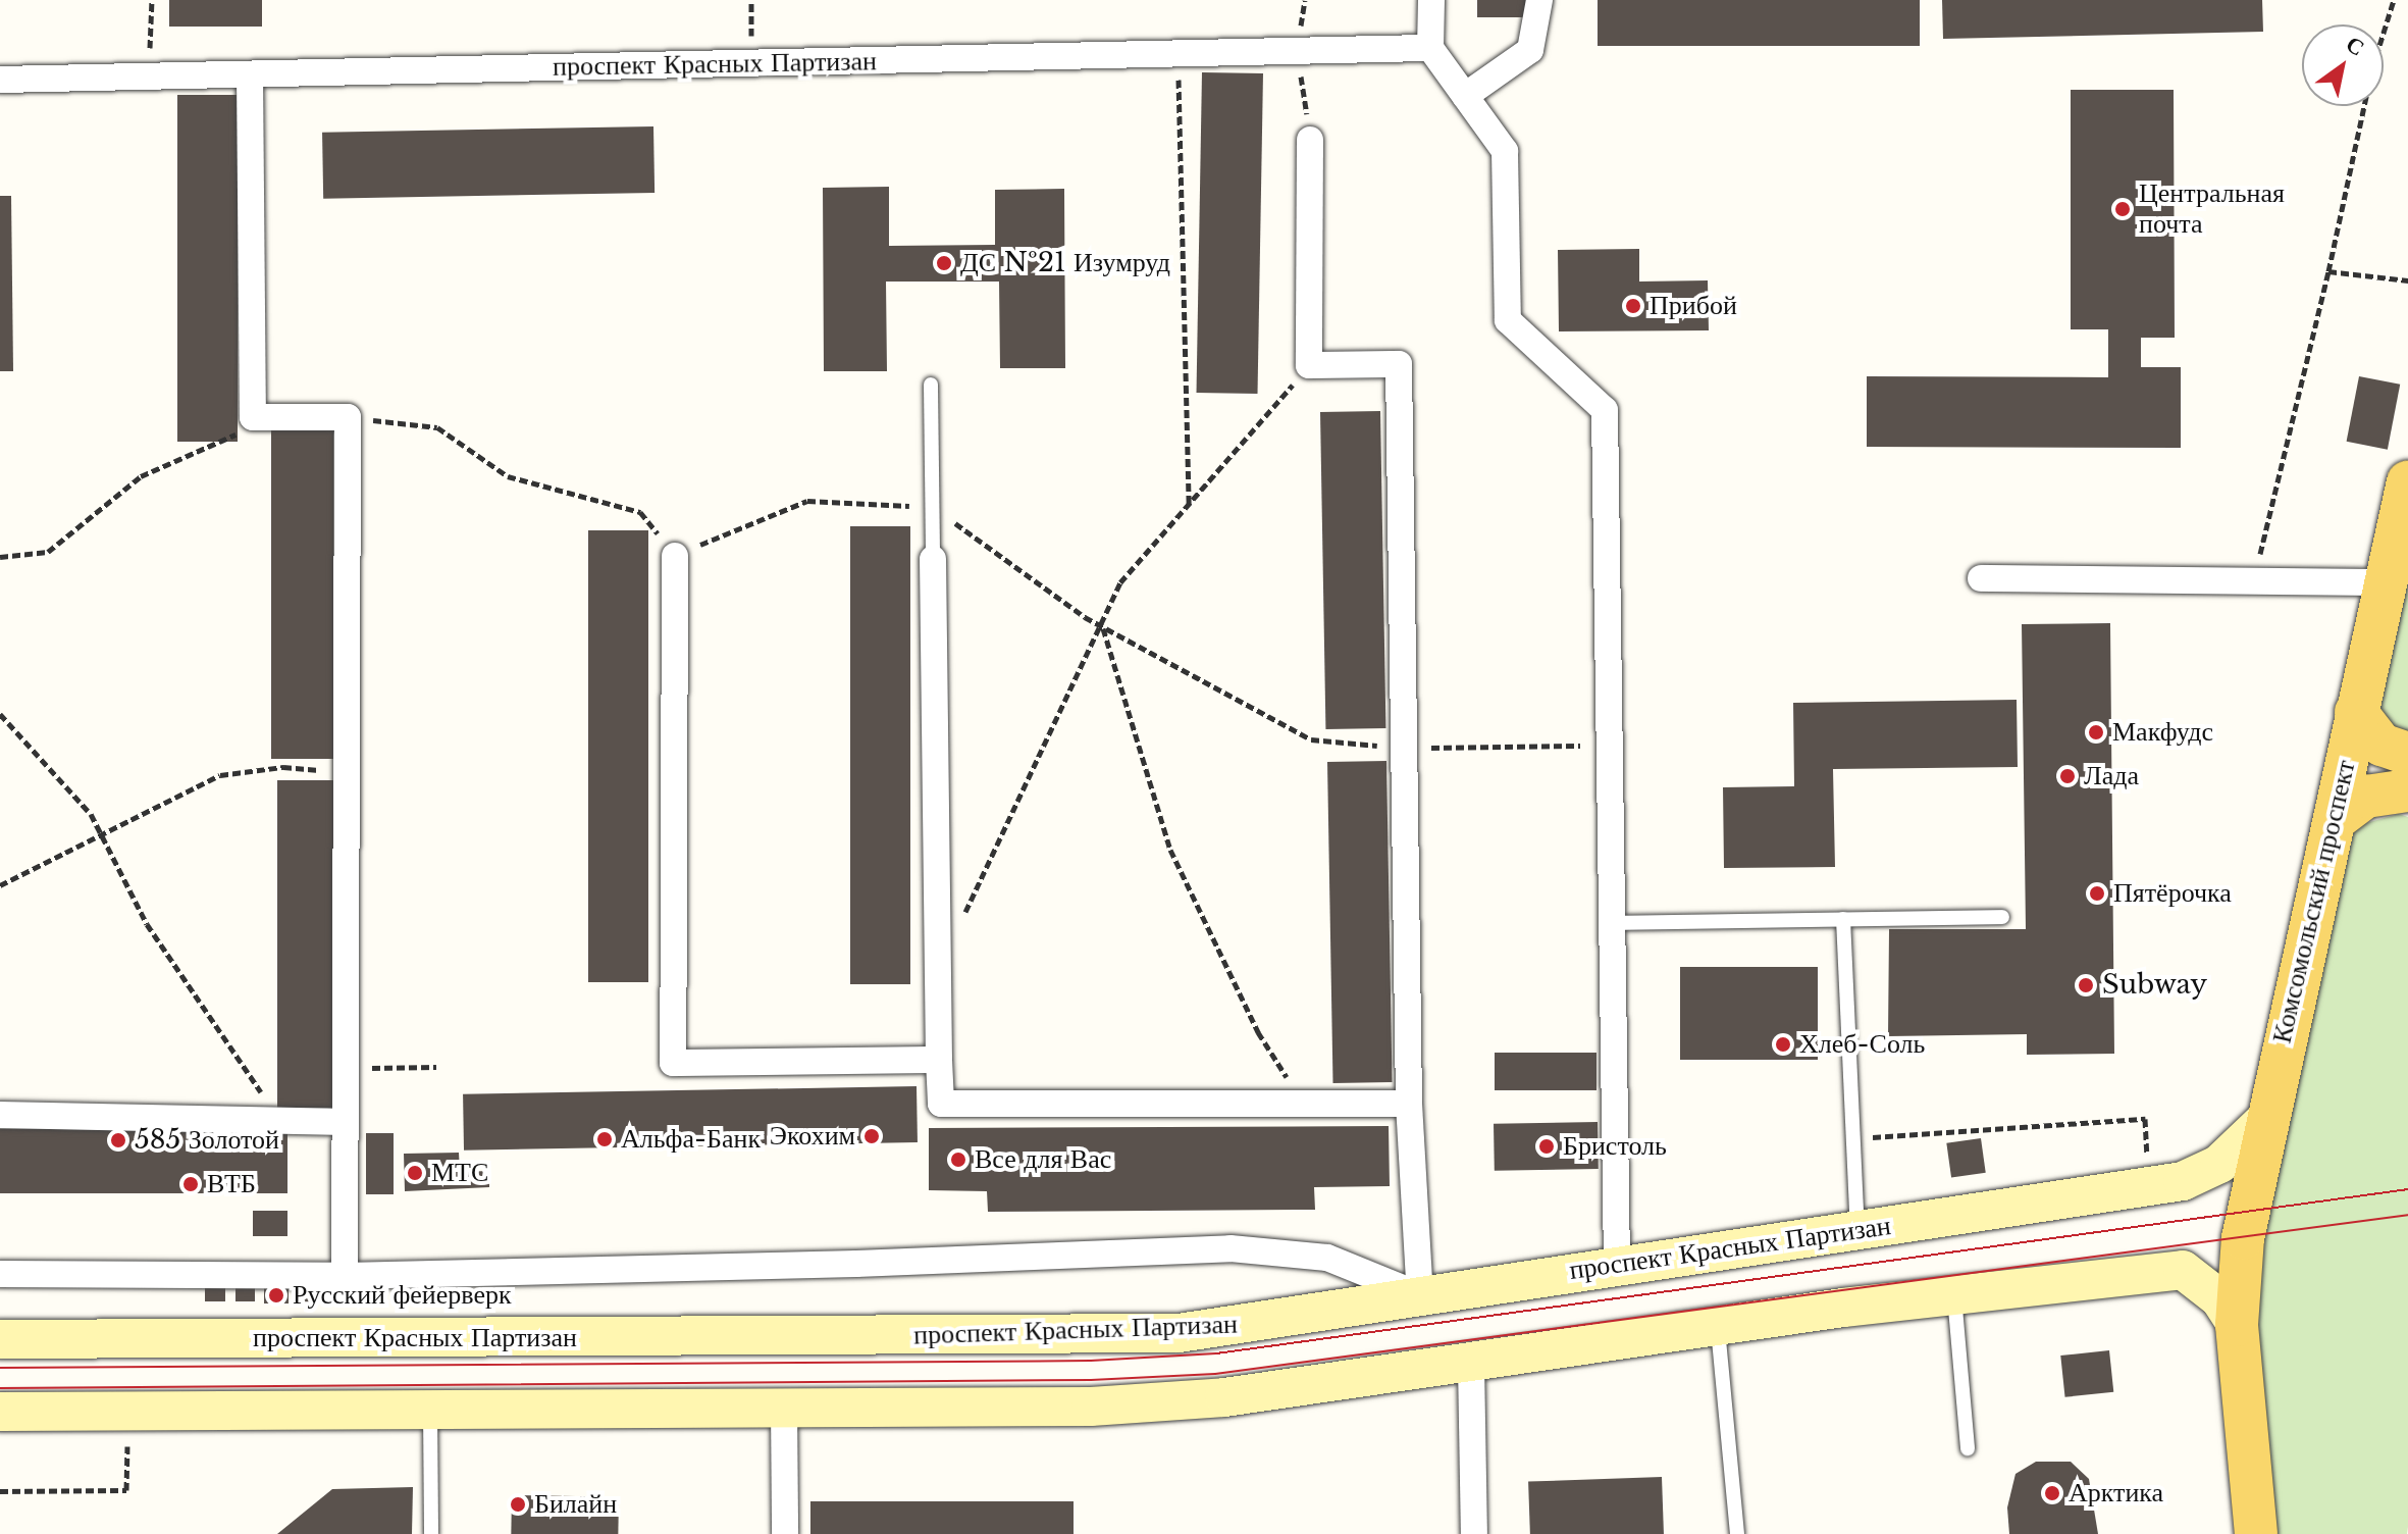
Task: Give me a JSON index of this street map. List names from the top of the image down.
{
  "streets": {
    "main road": ["проспект Красных Партизан", "Комсомольский проспект"]
  },
  "crossings": [
    ["проспект Красных Партизан", "Комсомольский проспект"]
  ],
  "places": [
    "Центральная почта",
    "ДС №21 Изумруд",
    "Прибой",
    "Макфудс",
    "Лада",
    "Пятёрочка",
    "Subway",
    "Хлеб-Соль",
    "Экохим",
    "Альфа-Банк",
    "585 Золотой",
    "Бристоль",
    "Все для Вас",
    "МТС",
    "ВТБ",
    "Русский фейерверк",
    "Арктика",
    "Билайн"
  ],
  "north": "top right"
}
